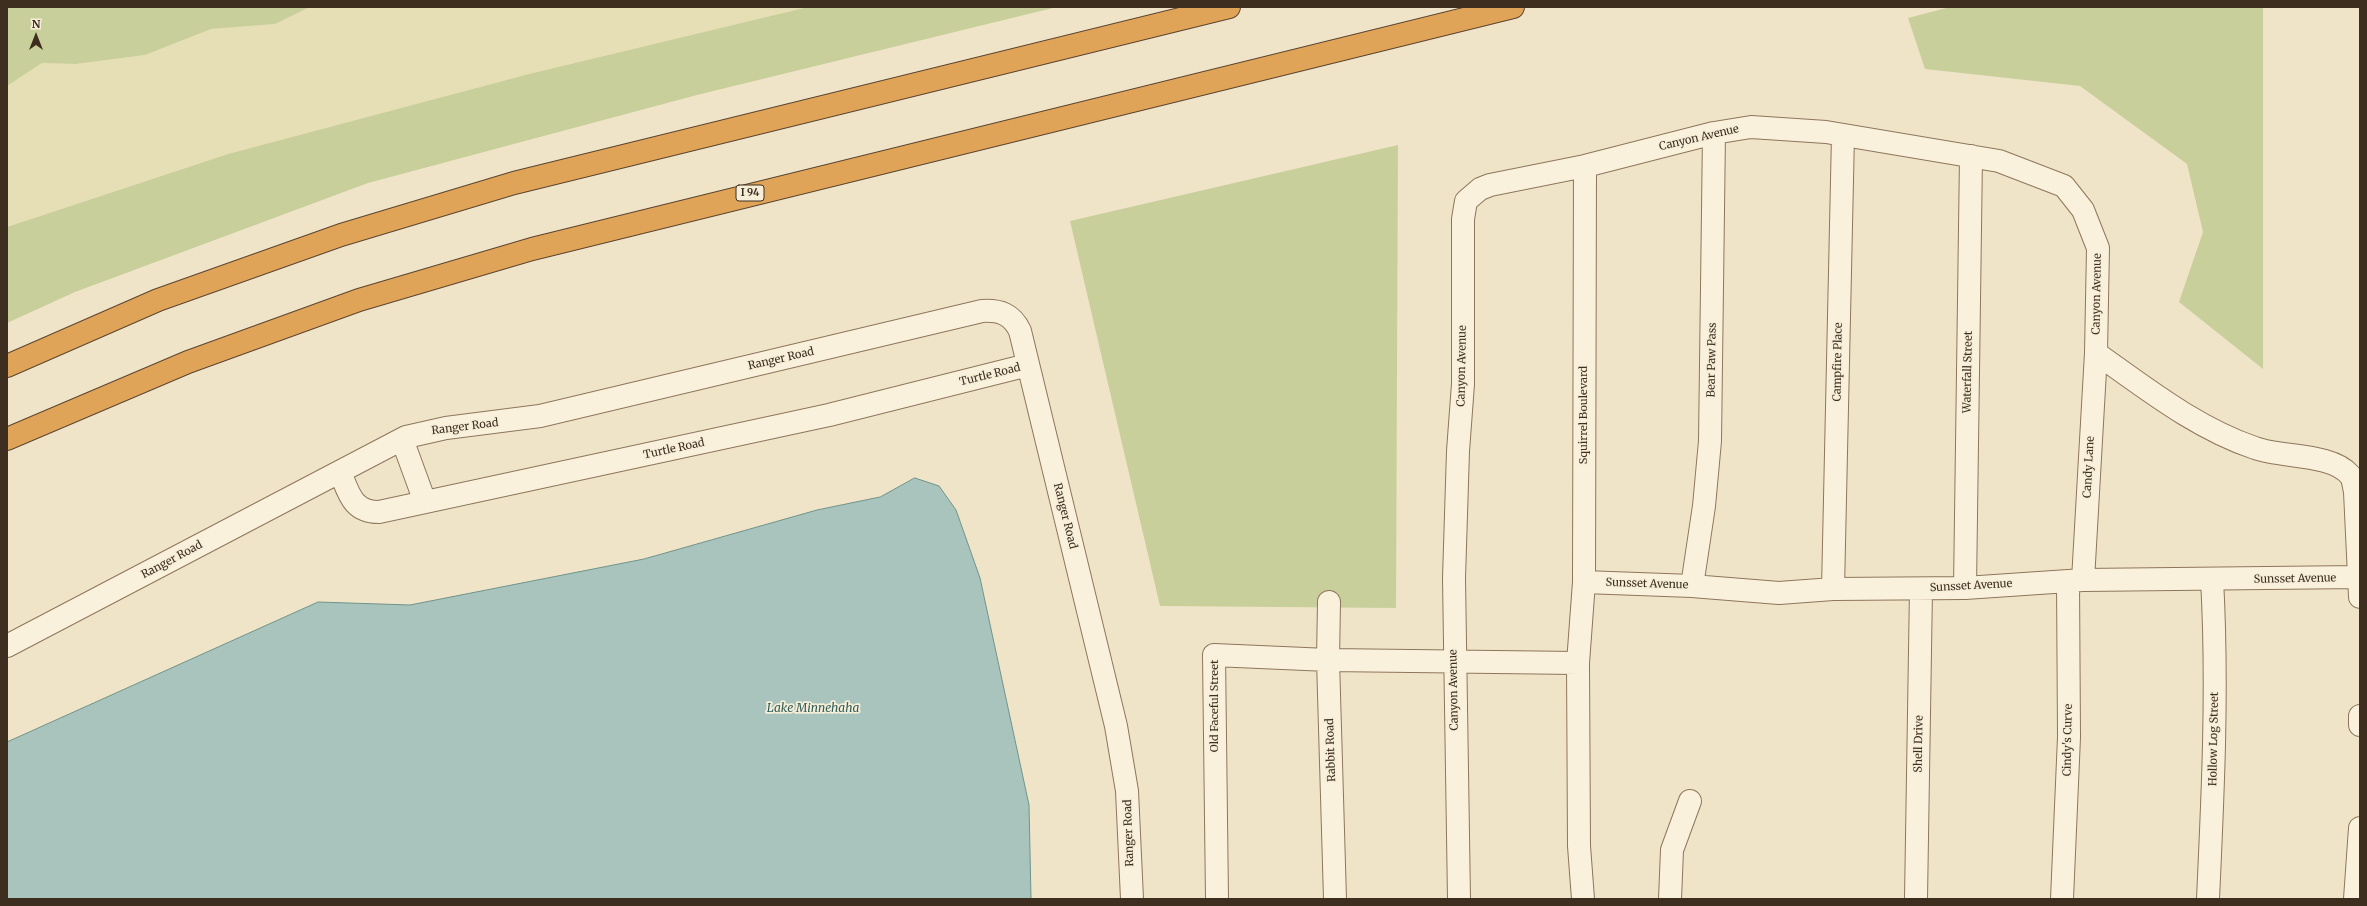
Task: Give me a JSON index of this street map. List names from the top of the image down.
{
  "streets": {
    "highway": ["I 94"],
    "street": [
      "Canyon Avenue",
      "Ranger Road",
      "Bear Paw Pass",
      "Campfire Place",
      "Waterfall Street",
      "Turtle Road",
      "Squirrel Boulevard",
      "Candy Lane",
      "Sunsset Avenue",
      "Old Faceful Street",
      "Hollow Log Street",
      "Cindy's Curve",
      "Shell Drive",
      "Rabbit Road"
    ]
  },
  "crossings": [
    ["Canyon Avenue", "Bear Paw Pass"],
    ["Canyon Avenue", "Campfire Place"],
    ["Canyon Avenue", "Waterfall Street"],
    ["Canyon Avenue", "Squirrel Boulevard"],
    ["Canyon Avenue", "Candy Lane"],
    ["Canyon Avenue", "Old Faceful Street"],
    ["Ranger Road", "Turtle Road"],
    ["Bear Paw Pass", "Sunsset Avenue"],
    ["Campfire Place", "Sunsset Avenue"],
    ["Waterfall Street", "Sunsset Avenue"],
    ["Squirrel Boulevard", "Sunsset Avenue"],
    ["Squirrel Boulevard", "Old Faceful Street"],
    ["Candy Lane", "Sunsset Avenue"],
    ["Candy Lane", "Cindy's Curve"],
    ["Sunsset Avenue", "Hollow Log Street"],
    ["Sunsset Avenue", "Cindy's Curve"],
    ["Sunsset Avenue", "Shell Drive"],
    ["Old Faceful Street", "Rabbit Road"]
  ],
  "water": ["Lake Minnehaha"],
  "north": "top"
}
